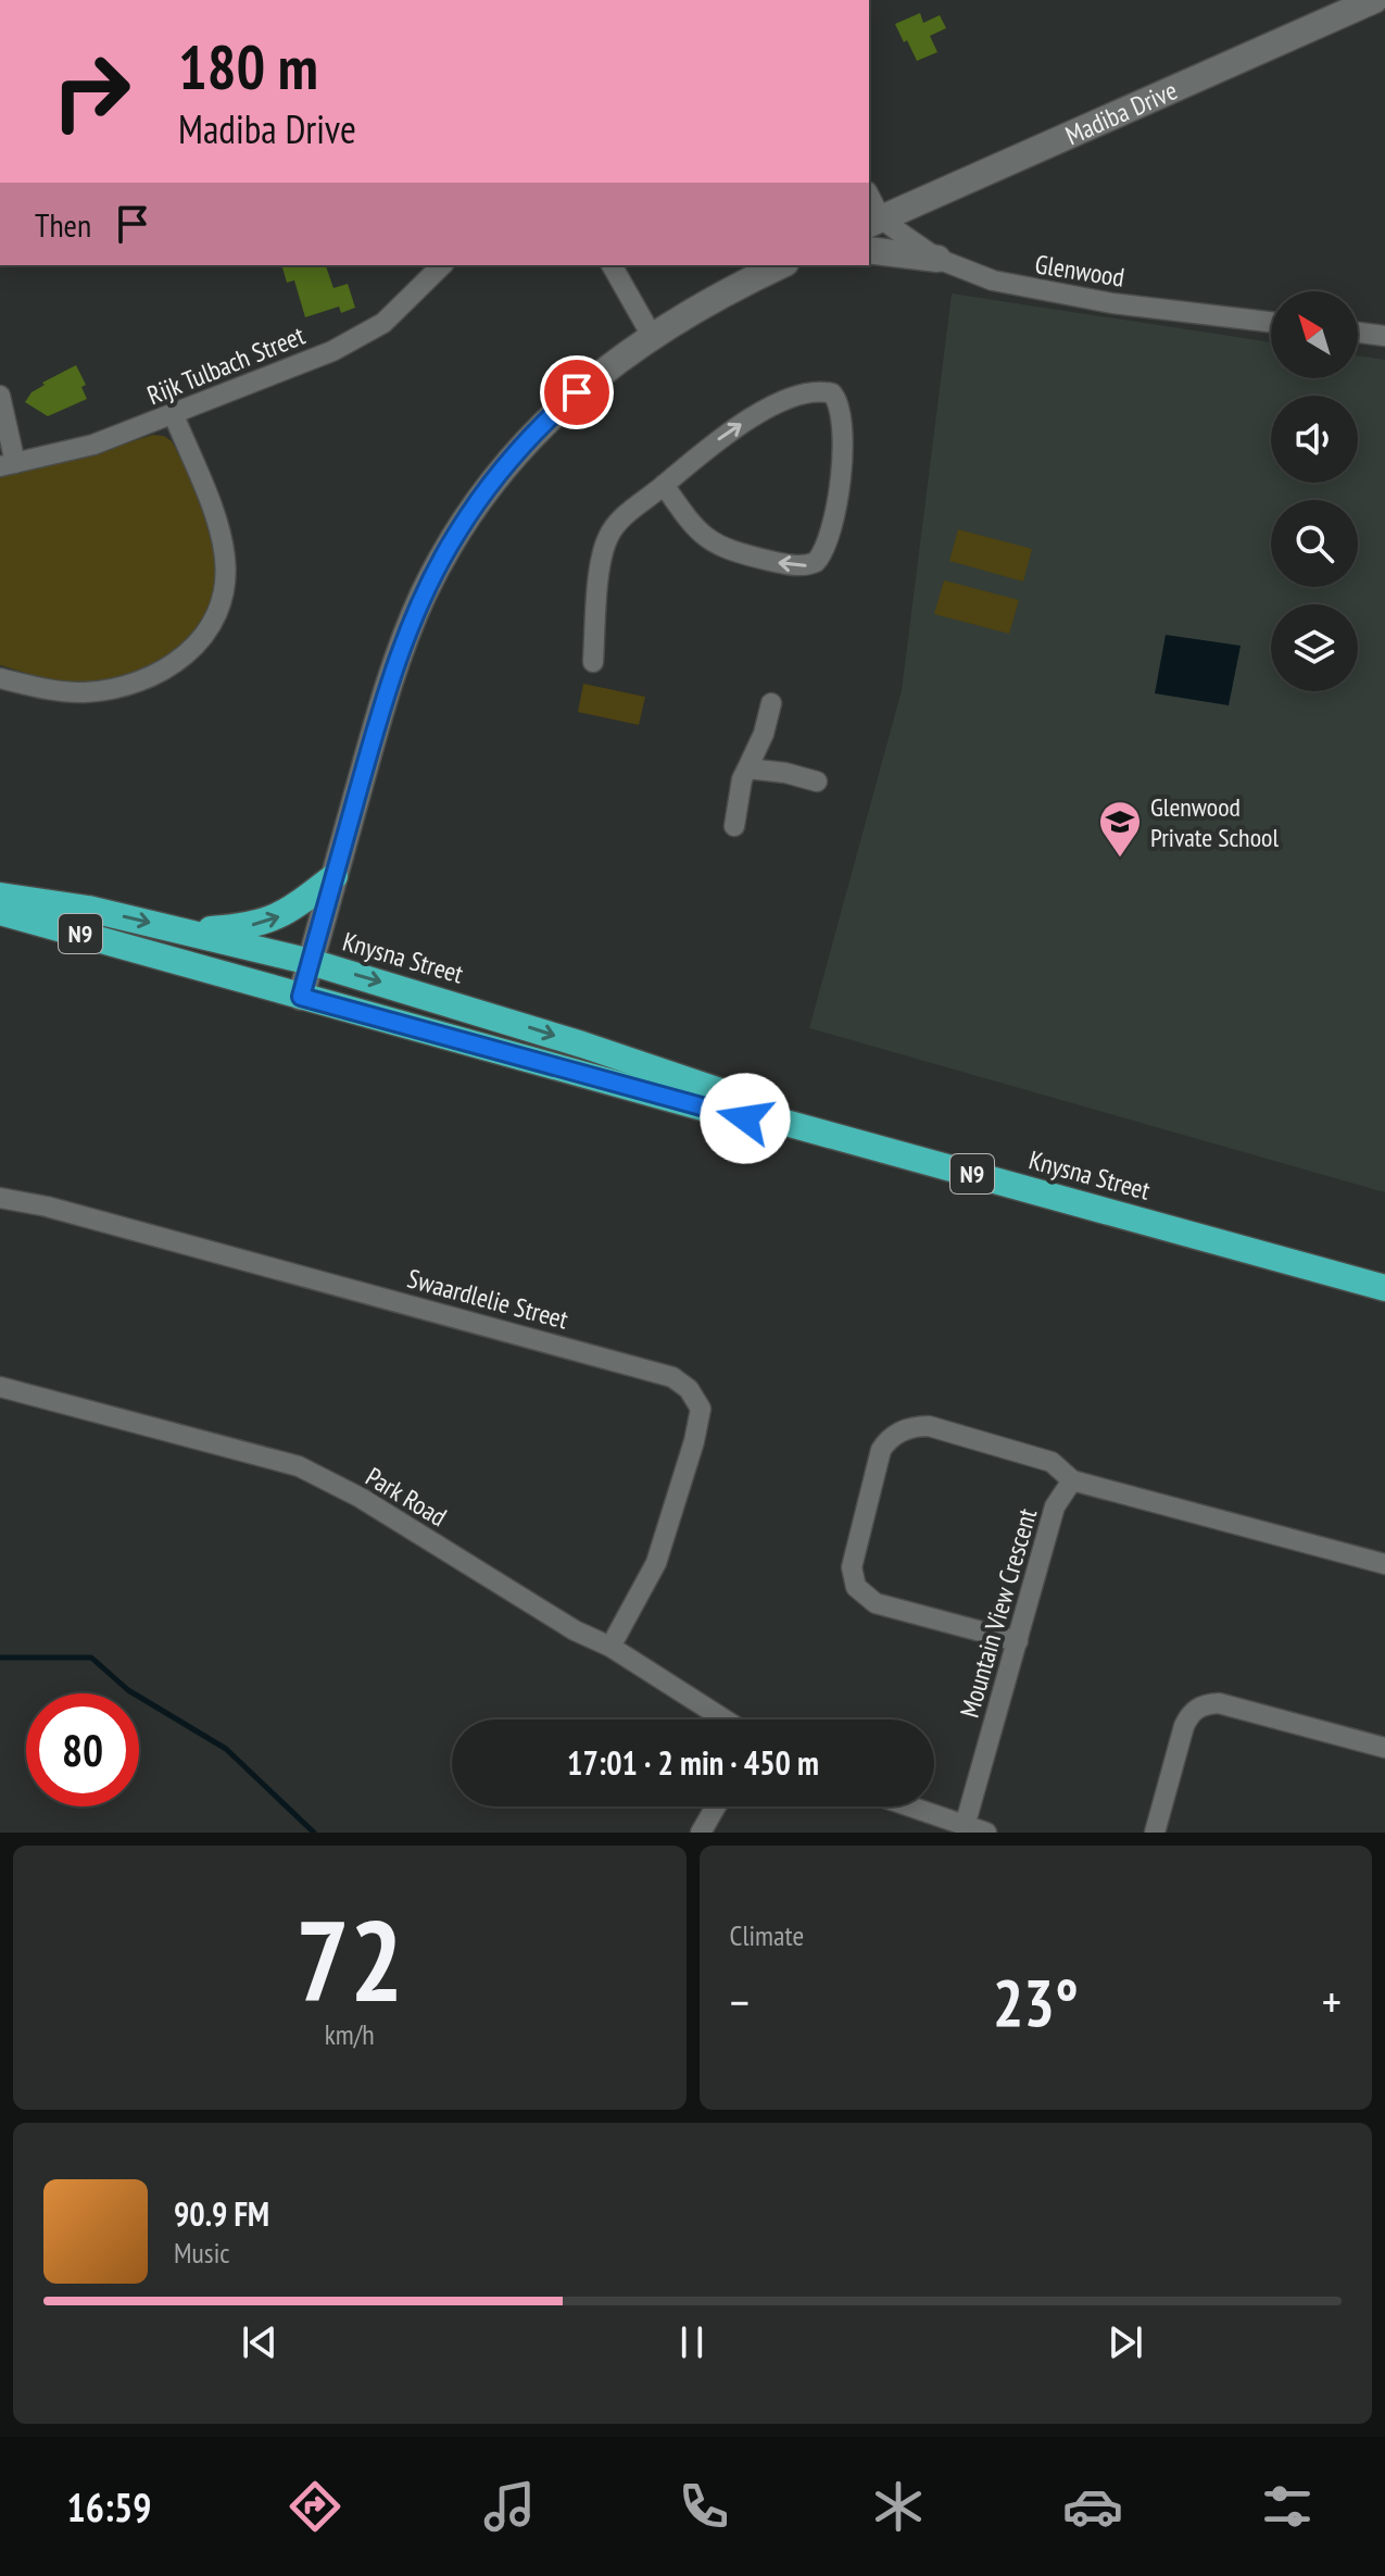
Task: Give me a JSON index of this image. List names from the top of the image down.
{
  "streets": {
    "highway": ["N9", "Knysna Street"],
    "street": [
      "Madiba Drive",
      "Glenwood",
      "Rijk Tulbach Street",
      "Swaardlelie Street",
      "Park Road",
      "Mountain View Crescent"
    ]
  },
  "crossings": [
    ["Madiba Drive", "Glenwood"],
    ["Swaardlelie Street", "Park Road"]
  ],
  "places": {
    "school or university": ["Glenwood Private School"]
  },
  "north": "top left",
  "page": {
    "turn": ["180 m", "Madiba Drive"],
    "then": "Then",
    "limit": "80",
    "trip": "17:01 · 2 min · 450 m",
    "tile": [
      ["72", "km/h"],
      "Climate"
    ],
    "heat": ["−", "23°", "+"],
    "song": ["90.9 FM", "Music"],
    "tabs": "16:59"
  }
}
